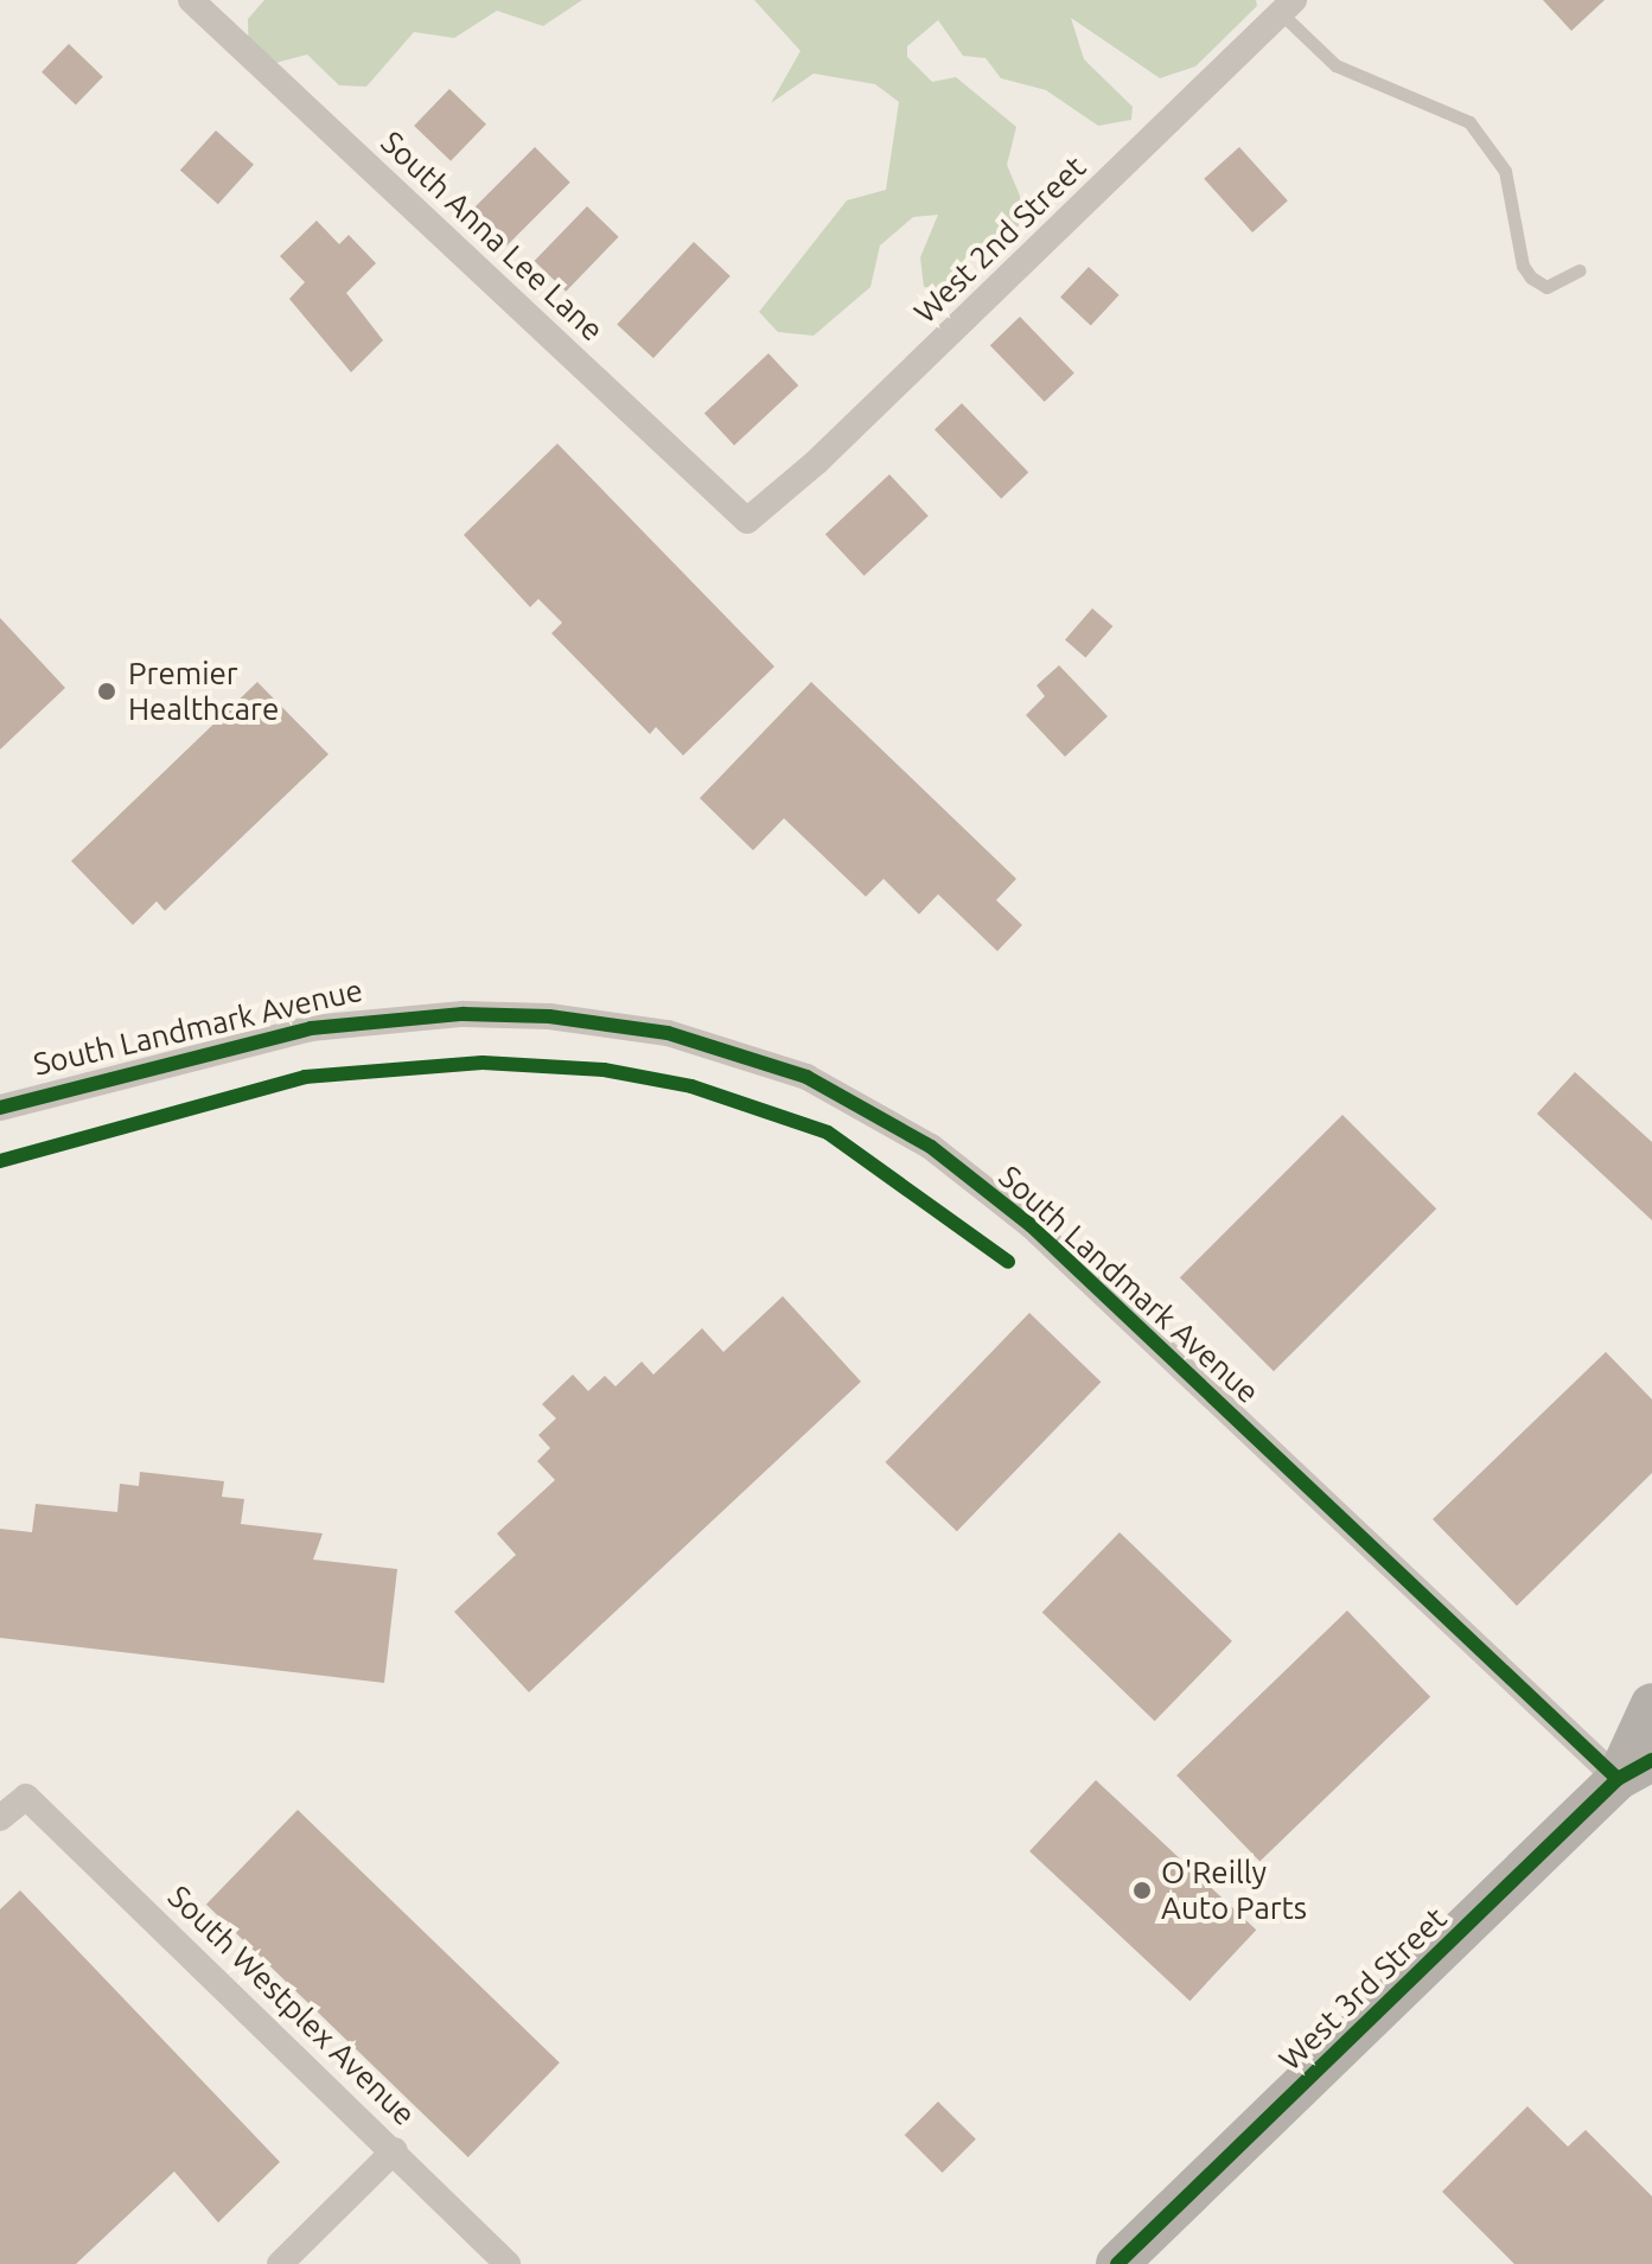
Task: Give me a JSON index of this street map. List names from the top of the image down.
{
  "streets": {
    "main road": ["West 3rd Street"],
    "street": [
      "South Anna Lee Lane",
      "West 2nd Street",
      "South Landmark Avenue",
      "South Westplex Avenue"
    ]
  },
  "crossings": [
    ["South Anna Lee Lane", "West 2nd Street"],
    ["South Landmark Avenue", "West 3rd Street"]
  ],
  "places": ["Premier Healthcare", "O'Reilly Auto Parts"]
}
